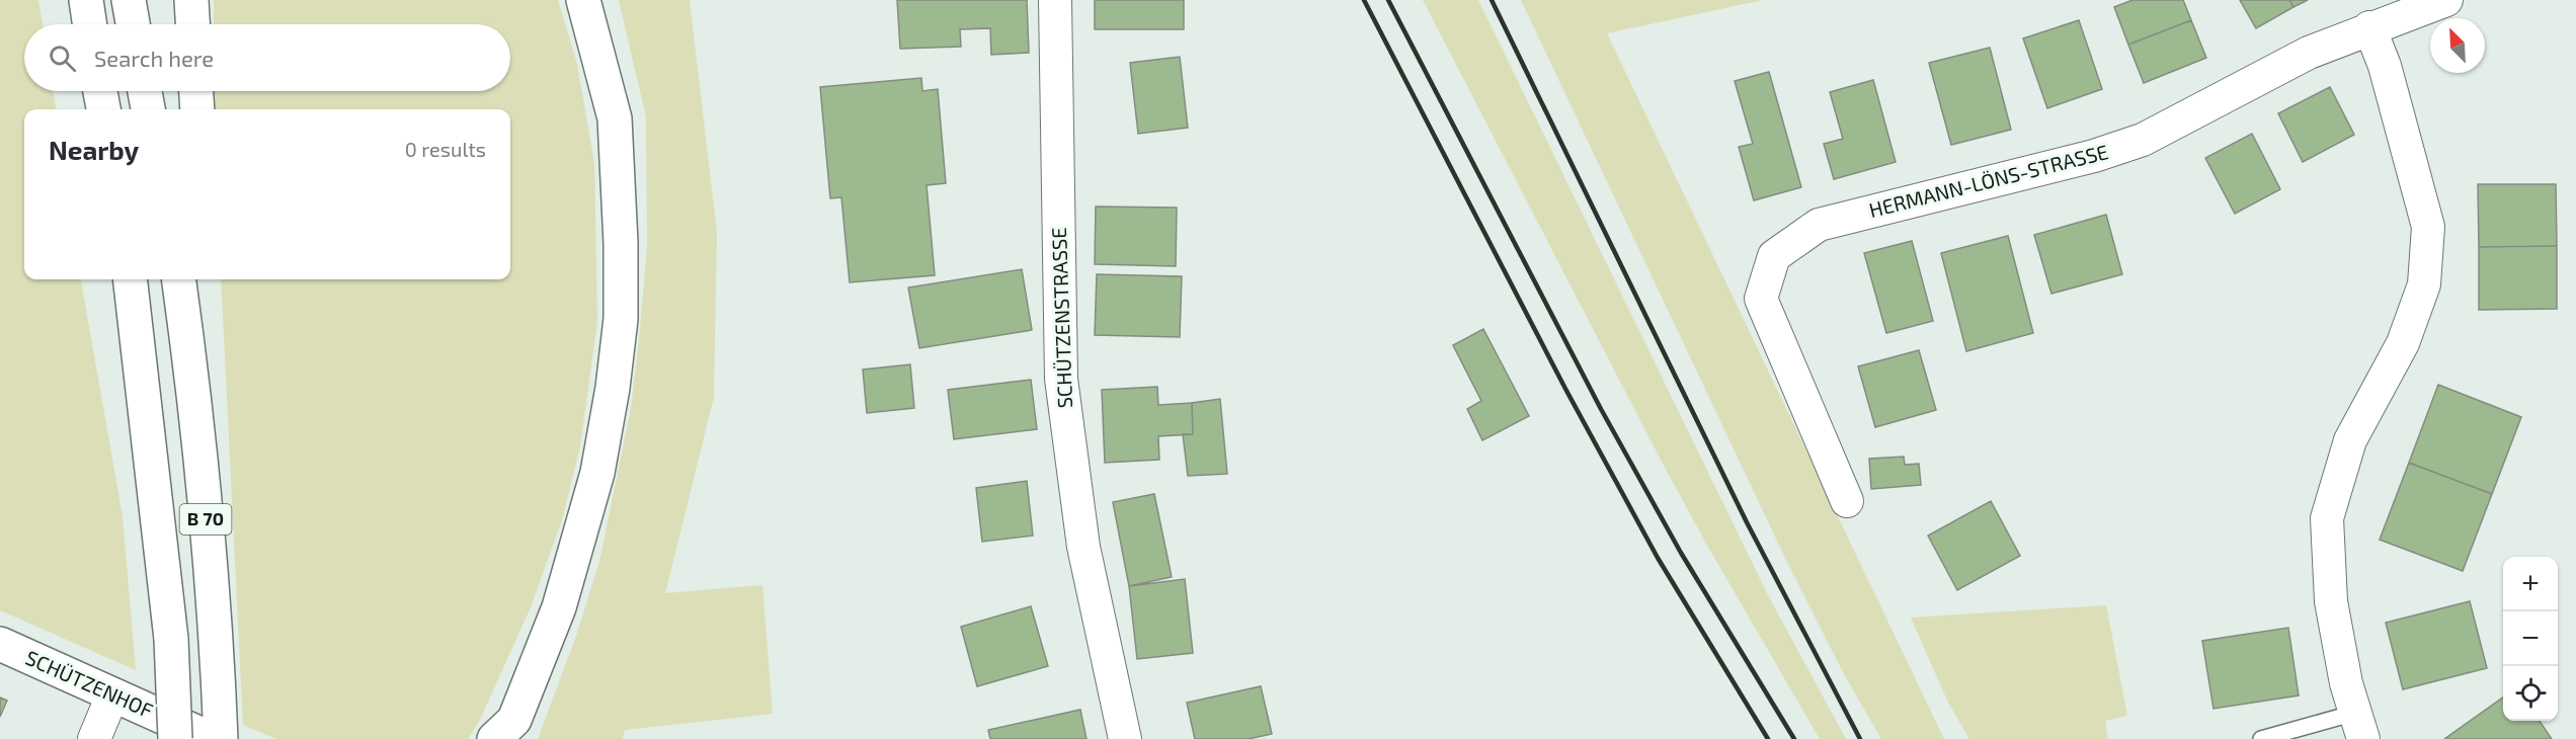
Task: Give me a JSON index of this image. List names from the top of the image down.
{
  "streets": {
    "main road": ["B 70", "SCHÜTZENHOF"],
    "street": ["HERMANN-LÖNS-STRASSE", "SCHÜTZENSTRASSE"]
  },
  "north": "top left",
  "page": {
    "search": "Search here",
    "heading": ["Nearby", "0 results"],
    "map_buttons": ["+", "−"]
  }
}
